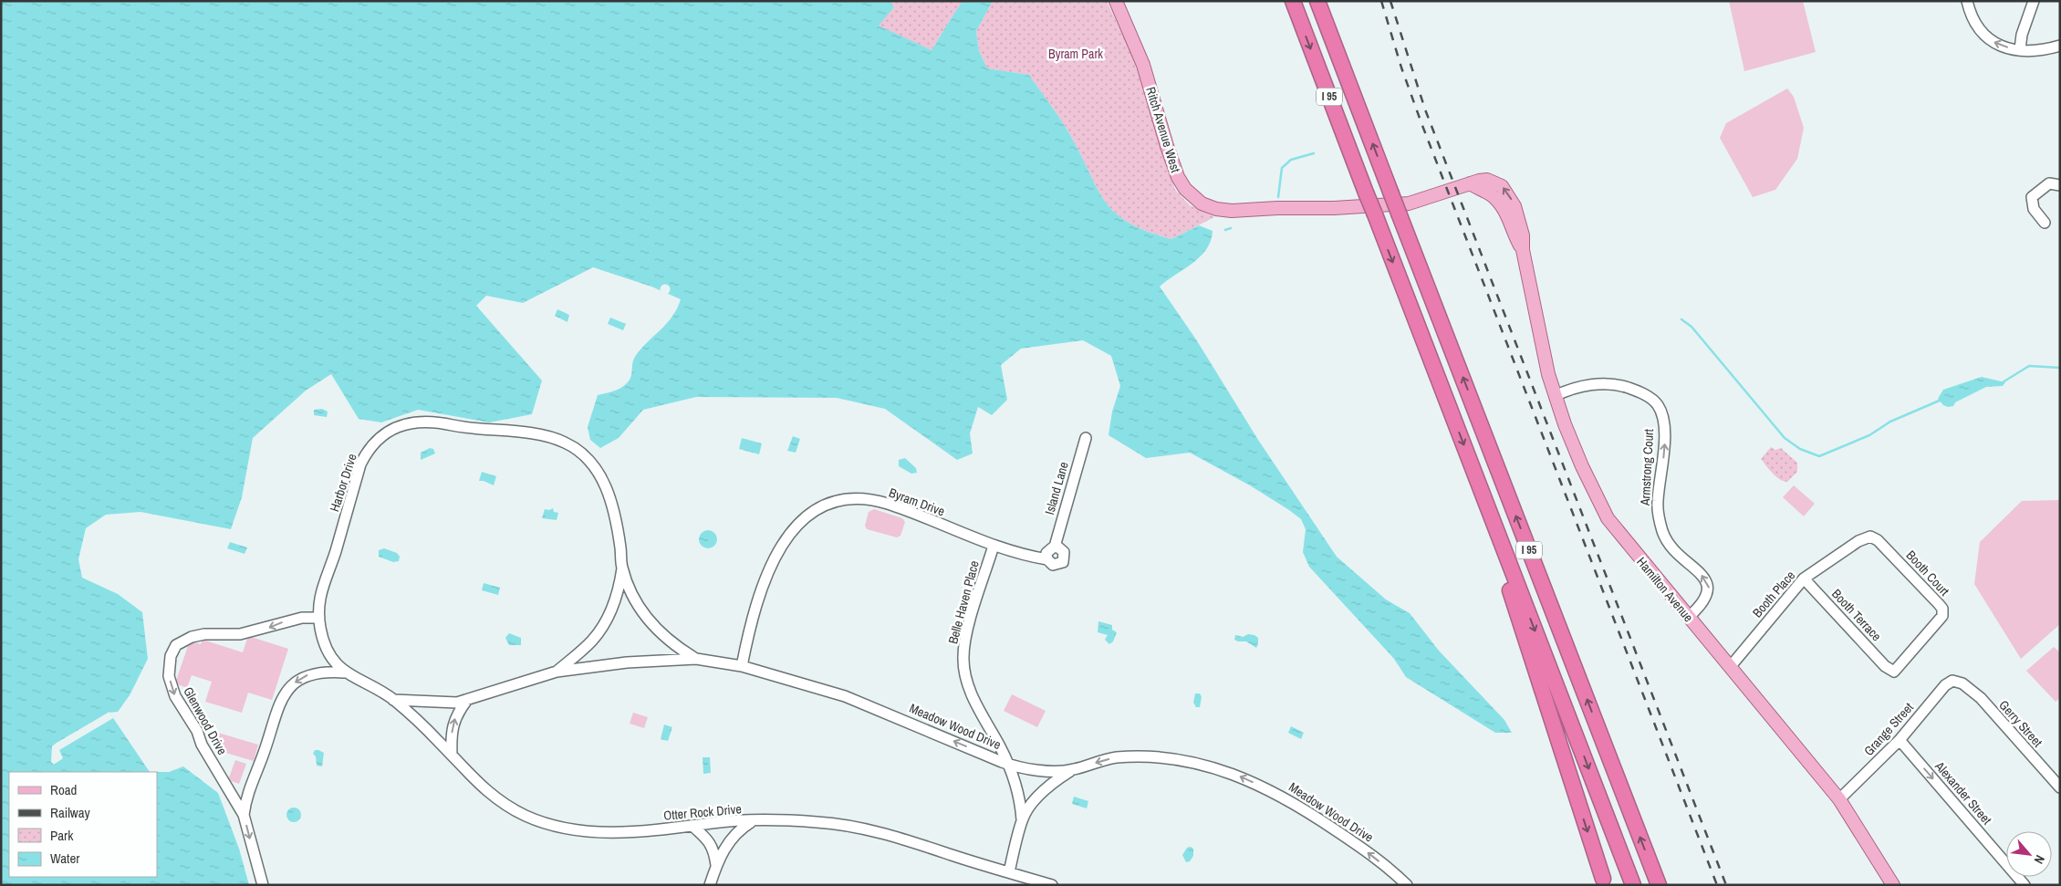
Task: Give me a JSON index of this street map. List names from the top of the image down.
{
  "streets": {
    "highway": ["I 95"],
    "main road": ["Ritch Avenue West", "Hamilton Avenue"],
    "street": [
      "Armstrong Court",
      "Harbor Drive",
      "Island Lane",
      "Byram Drive",
      "Booth Court",
      "Booth Place",
      "Belle Haven Place",
      "Booth Terrace",
      "Glenwood Drive",
      "Gerry Street",
      "Meadow Wood Drive",
      "Grange Street",
      "Alexander Street",
      "Otter Rock Drive"
    ]
  },
  "crossings": [
    ["Ritch Avenue West", "Hamilton Avenue"],
    ["Armstrong Court", "Hamilton Avenue"],
    ["Harbor Drive", "Glenwood Drive"],
    ["Harbor Drive", "Meadow Wood Drive"],
    ["Harbor Drive", "Otter Rock Drive"],
    ["Island Lane", "Byram Drive"],
    ["Byram Drive", "Belle Haven Place"],
    ["Byram Drive", "Meadow Wood Drive"],
    ["Booth Court", "Booth Place"],
    ["Booth Court", "Booth Terrace"],
    ["Hamilton Avenue", "Booth Place"],
    ["Hamilton Avenue", "Grange Street"],
    ["Booth Place", "Booth Terrace"],
    ["Belle Haven Place", "Meadow Wood Drive"],
    ["Gerry Street", "Grange Street"],
    ["Meadow Wood Drive", "Otter Rock Drive"],
    ["Grange Street", "Alexander Street"]
  ],
  "one_way": ["Meadow Wood Drive", "Alexander Street"],
  "parks": ["Byram Park"],
  "legend": [
    "Road",
    "Railway",
    "Park",
    "Water"
  ],
  "north": "bottom right"
}
